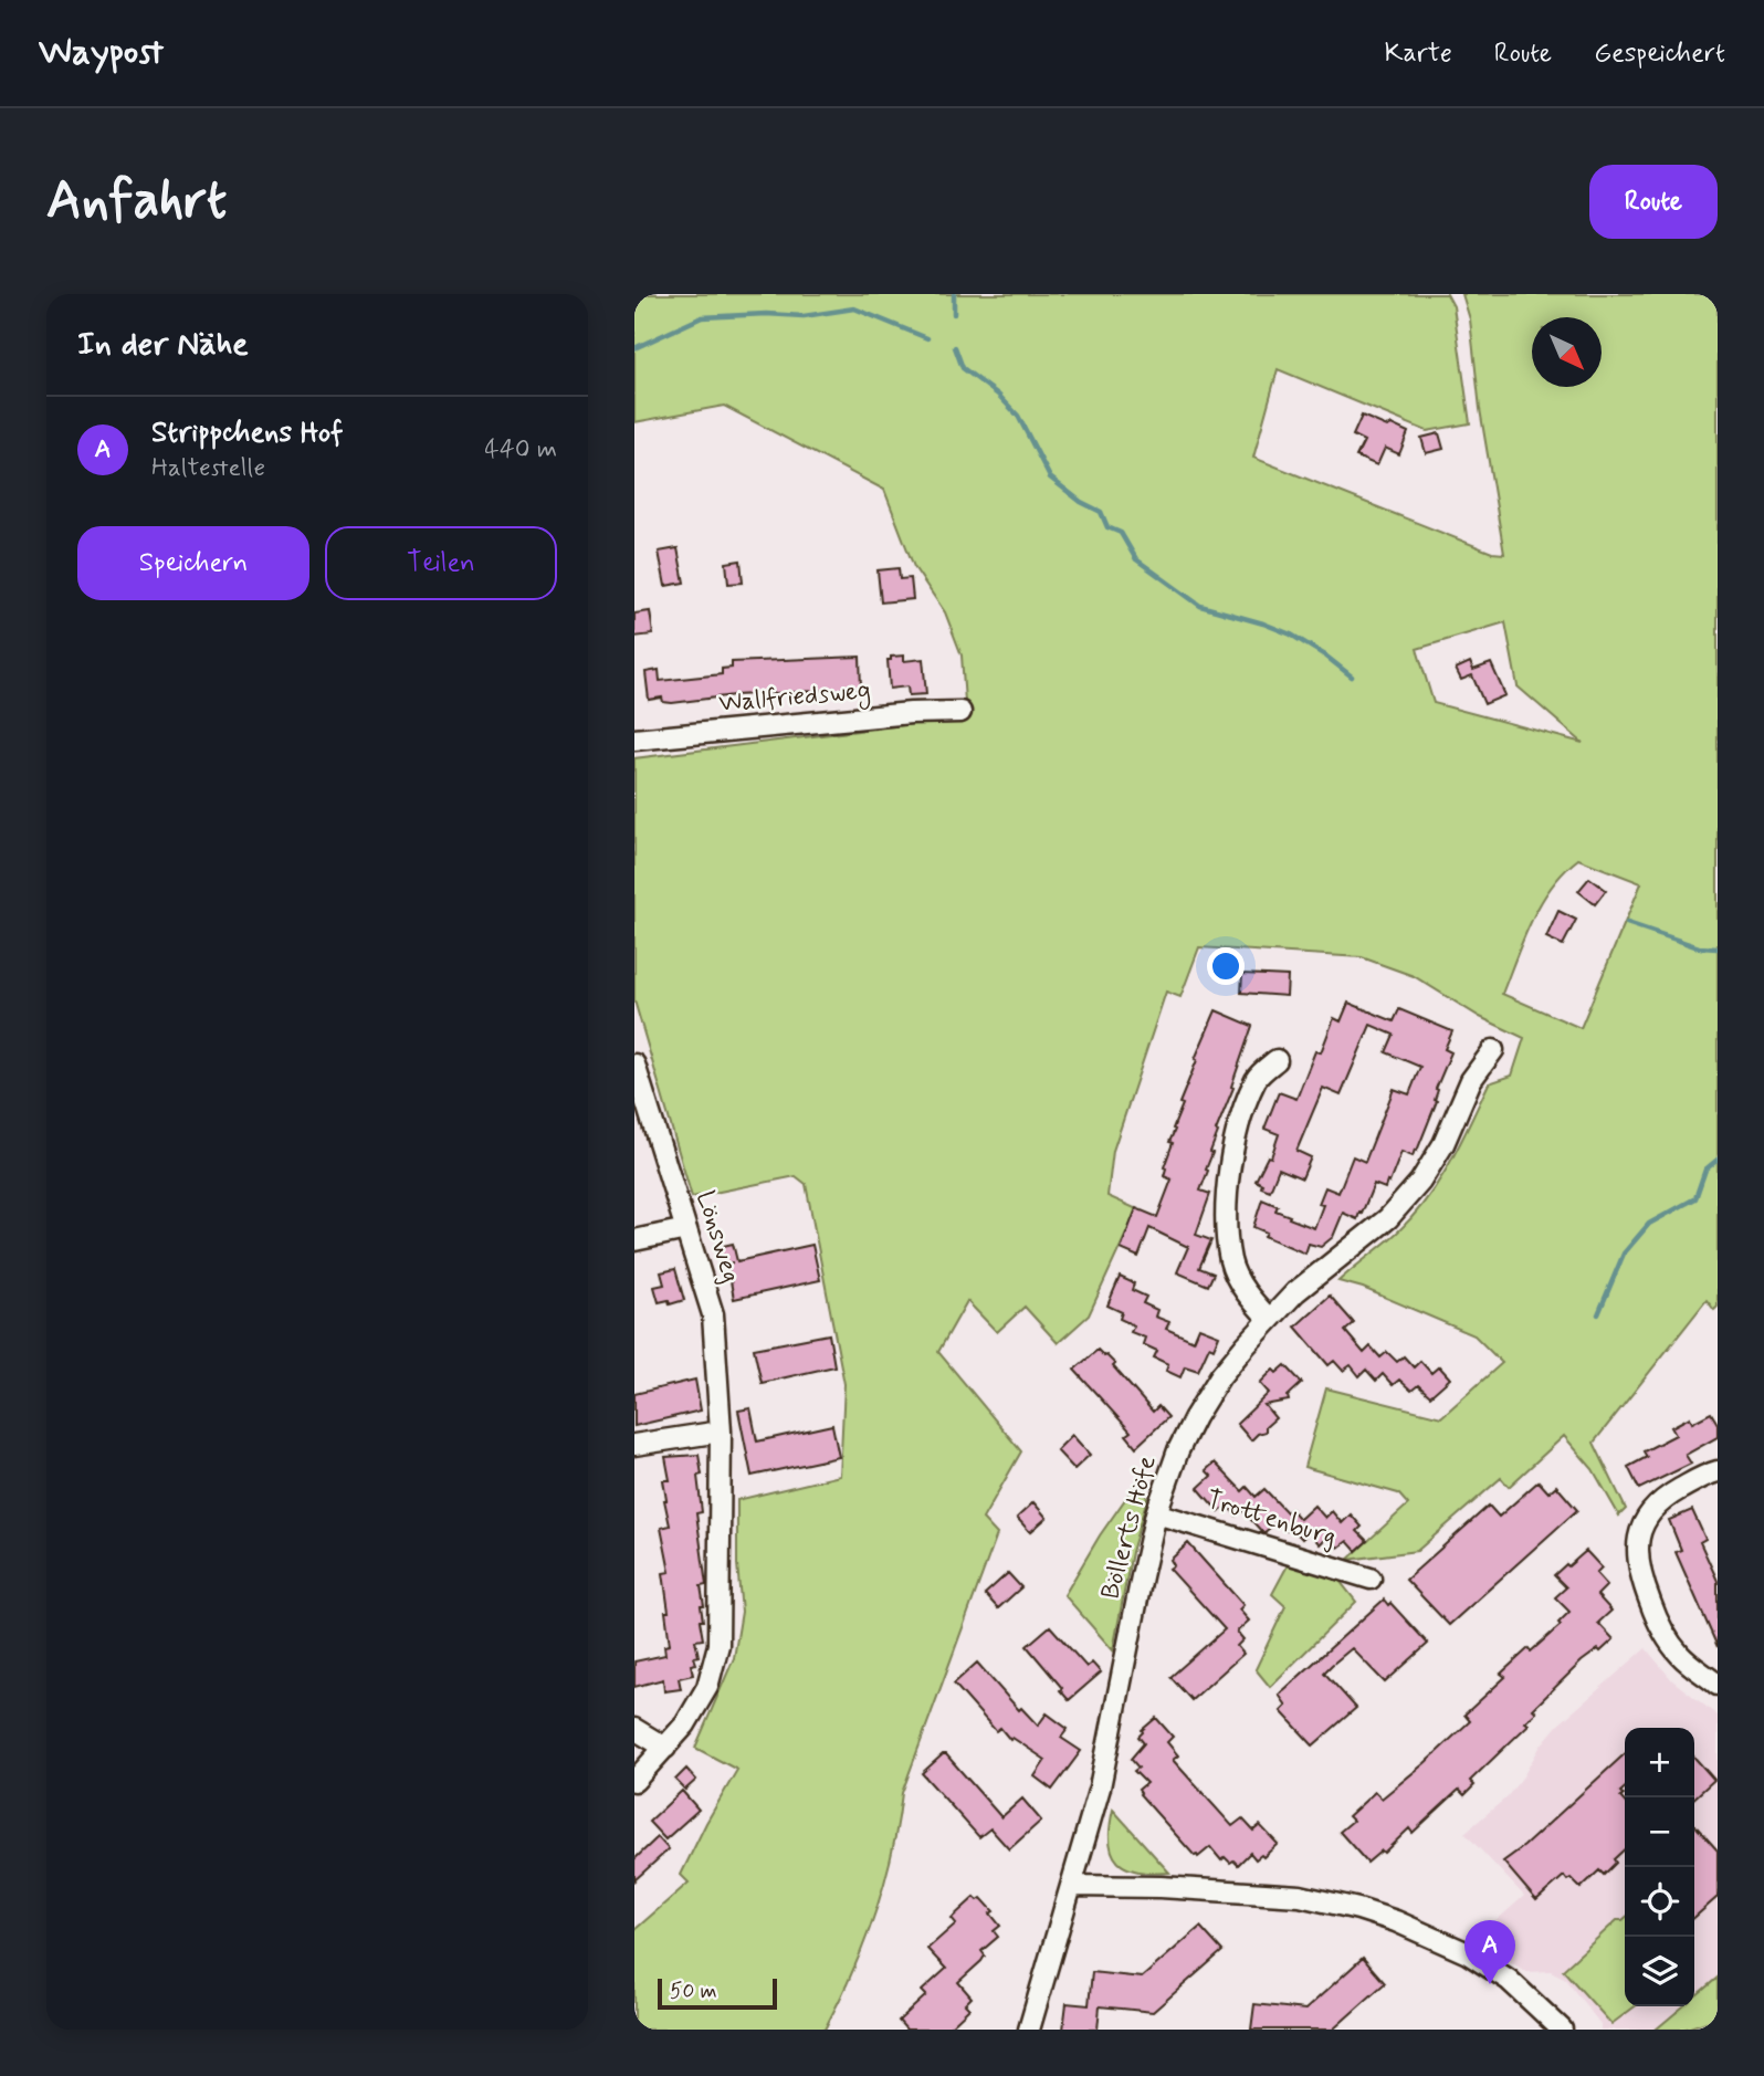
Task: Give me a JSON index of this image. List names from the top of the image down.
{
  "streets": {
    "street": [
      "Wallfriedsweg",
      "Lönsweg",
      "Trottenburg",
      "Böllerts Höfe"
    ]
  },
  "crossings": [
    ["Trottenburg", "Böllerts Höfe"]
  ],
  "scale_bar": "50 m",
  "north": "bottom right",
  "page": {
    "header": "Waypost",
    "nav": ["Karte", "Route", "Gespeichert"],
    "buttons": [
      "Route",
      ["Speichern", "Teilen"]
    ],
    "title": "Anfahrt",
    "heading": "In der Nähe",
    "list": [
      {
        "mark": "A",
        "name": "Strippchens Hof",
        "note": "Haltestelle",
        "value": "440 m"
      }
    ],
    "map_buttons": ["+", "−"],
    "pins": "A",
    "scale": "50 m"
  }
}
